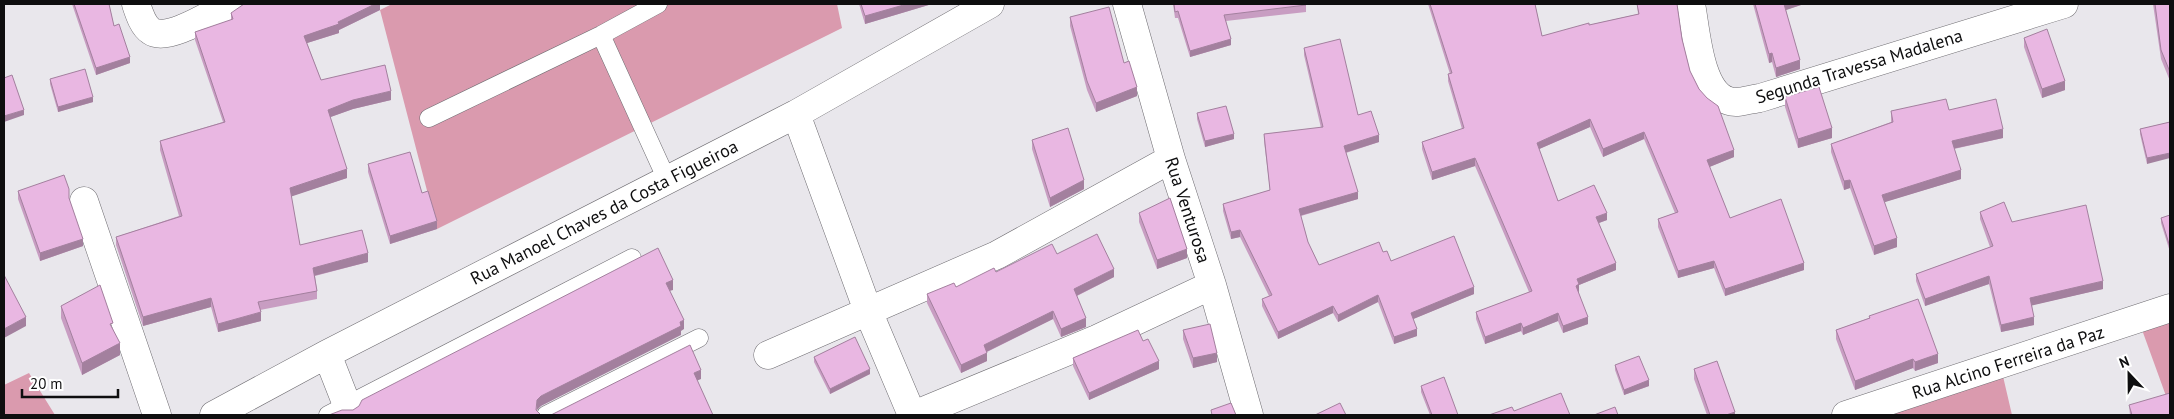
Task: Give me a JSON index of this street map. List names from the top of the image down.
{
  "streets": {
    "street": [
      "Segunda Travessa Madalena",
      "Rua Venturosa",
      "Rua Manoel Chaves da Costa Figueiroa",
      "Rua Alcino Ferreira da Paz"
    ]
  },
  "scale_bar": "20 m",
  "north": "top"
}
